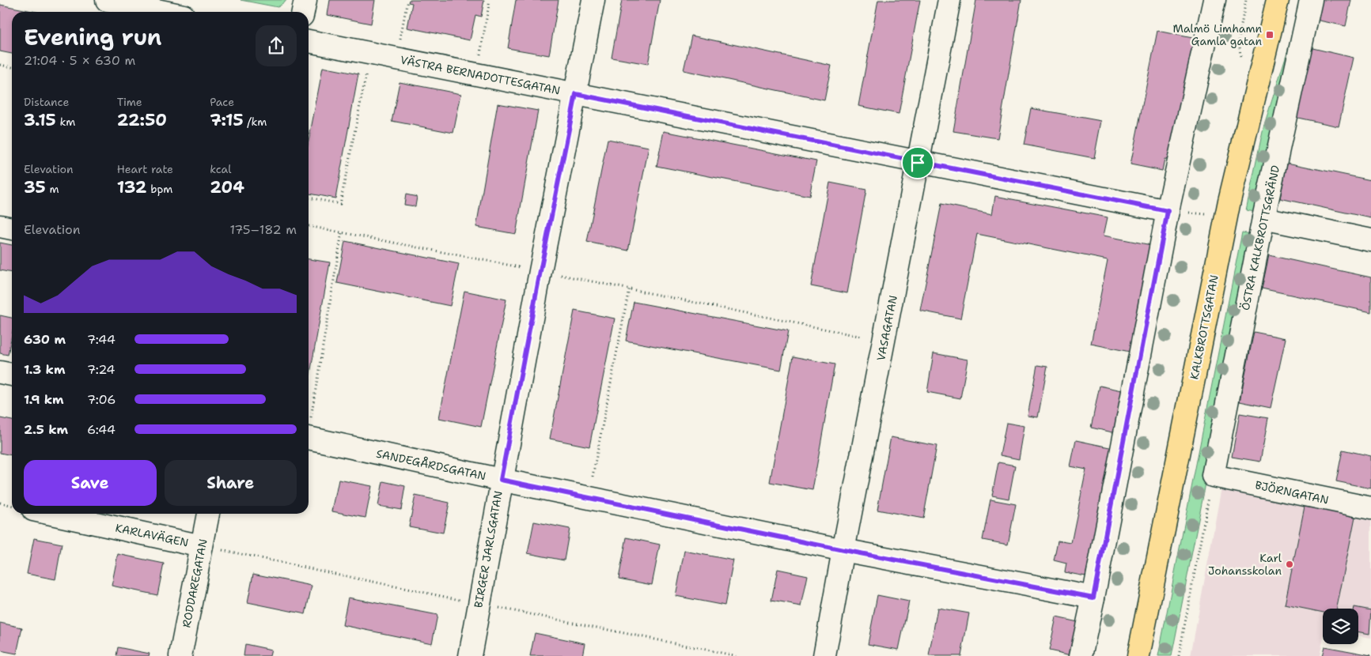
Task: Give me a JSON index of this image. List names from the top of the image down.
{
  "streets": {
    "main road": ["KALKBROTTSGATAN"],
    "street": [
      "VÄSTRA BERNADOTTESGATAN",
      "ÖSTRA KALKBROTTSGRÄND",
      "VASAGATAN",
      "SANDEGÅRDSGATAN",
      "BJÖRNGATAN",
      "KARLAVÄGEN",
      "BIRGER JARLSGATAN",
      "RODDAREGATAN"
    ]
  },
  "crossings": [
    ["VÄSTRA BERNADOTTESGATAN", "VASAGATAN"],
    ["VÄSTRA BERNADOTTESGATAN", "BIRGER JARLSGATAN"],
    ["ÖSTRA KALKBROTTSGRÄND", "BJÖRNGATAN"],
    ["VASAGATAN", "SANDEGÅRDSGATAN"],
    ["SANDEGÅRDSGATAN", "BIRGER JARLSGATAN"],
    ["KARLAVÄGEN", "RODDAREGATAN"]
  ],
  "places": {
    "transit": ["Malmö Limhamn Gamla gatan"],
    "other": ["Karl Johansskolan"]
  },
  "page": {
    "heading": ["Evening run", "21:04 · 5 × 630 m"],
    "stats": [
      ["Distance", "3.15 km"],
      ["Time", "22:50"],
      ["Pace", "7:15 /km"],
      ["Elevation", "35 m"],
      ["Heart rate", "132 bpm"],
      ["kcal", "204"]
    ],
    "chart": ["Elevation", "175–182 m"],
    "list": [
      {
        "name": "630 m",
        "note": "7:44"
      },
      {
        "name": "1.3 km",
        "note": "7:24"
      },
      {
        "name": "1.9 km",
        "note": "7:06"
      },
      {
        "name": "2.5 km",
        "note": "6:44"
      }
    ],
    "buttons": ["Save", "Share"]
  }
}
